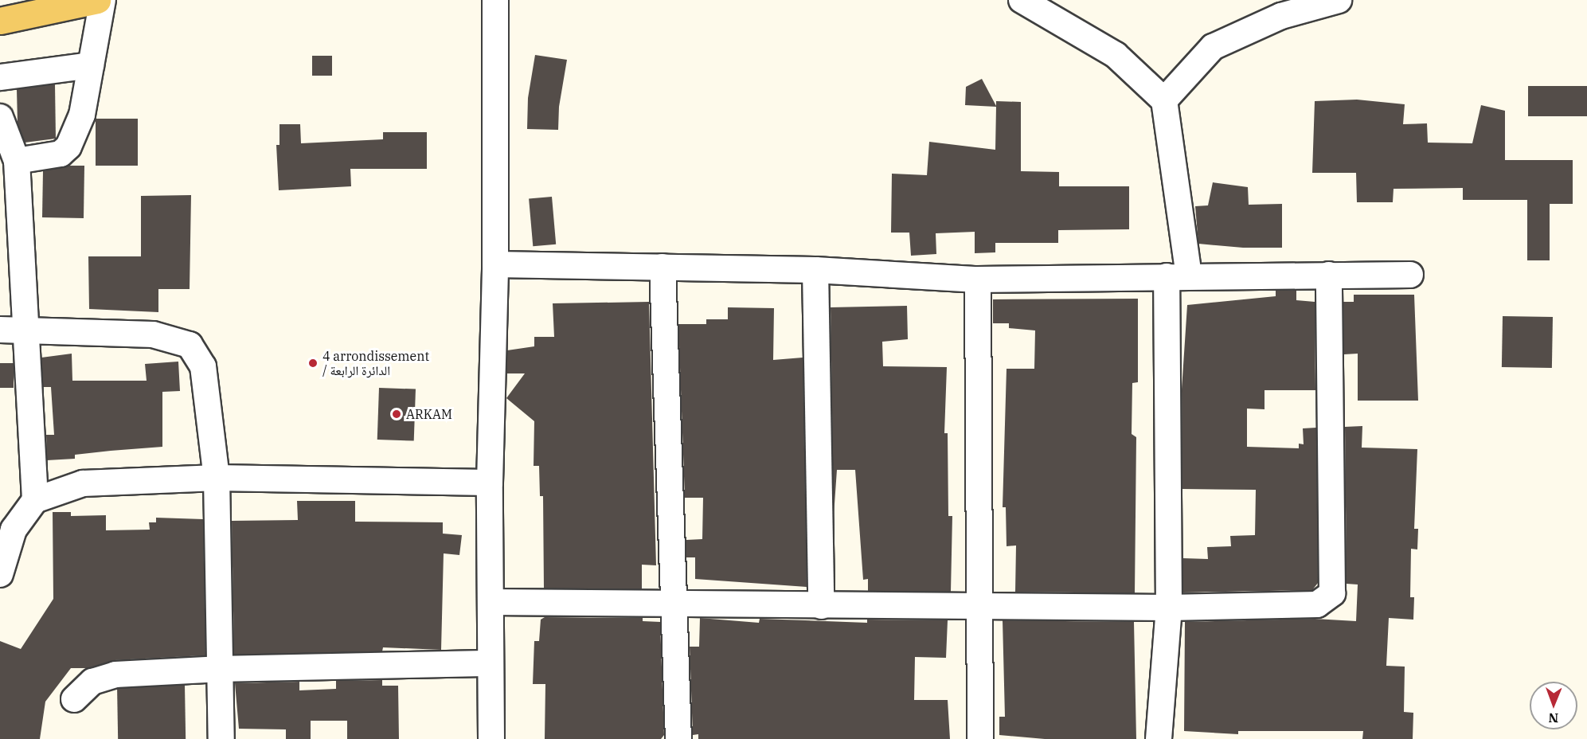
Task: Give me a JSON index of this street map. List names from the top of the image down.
{
  "places": ["4 arrondissement / الدائرة الرابعة", "ARKAM"],
  "north": "bottom"
}
